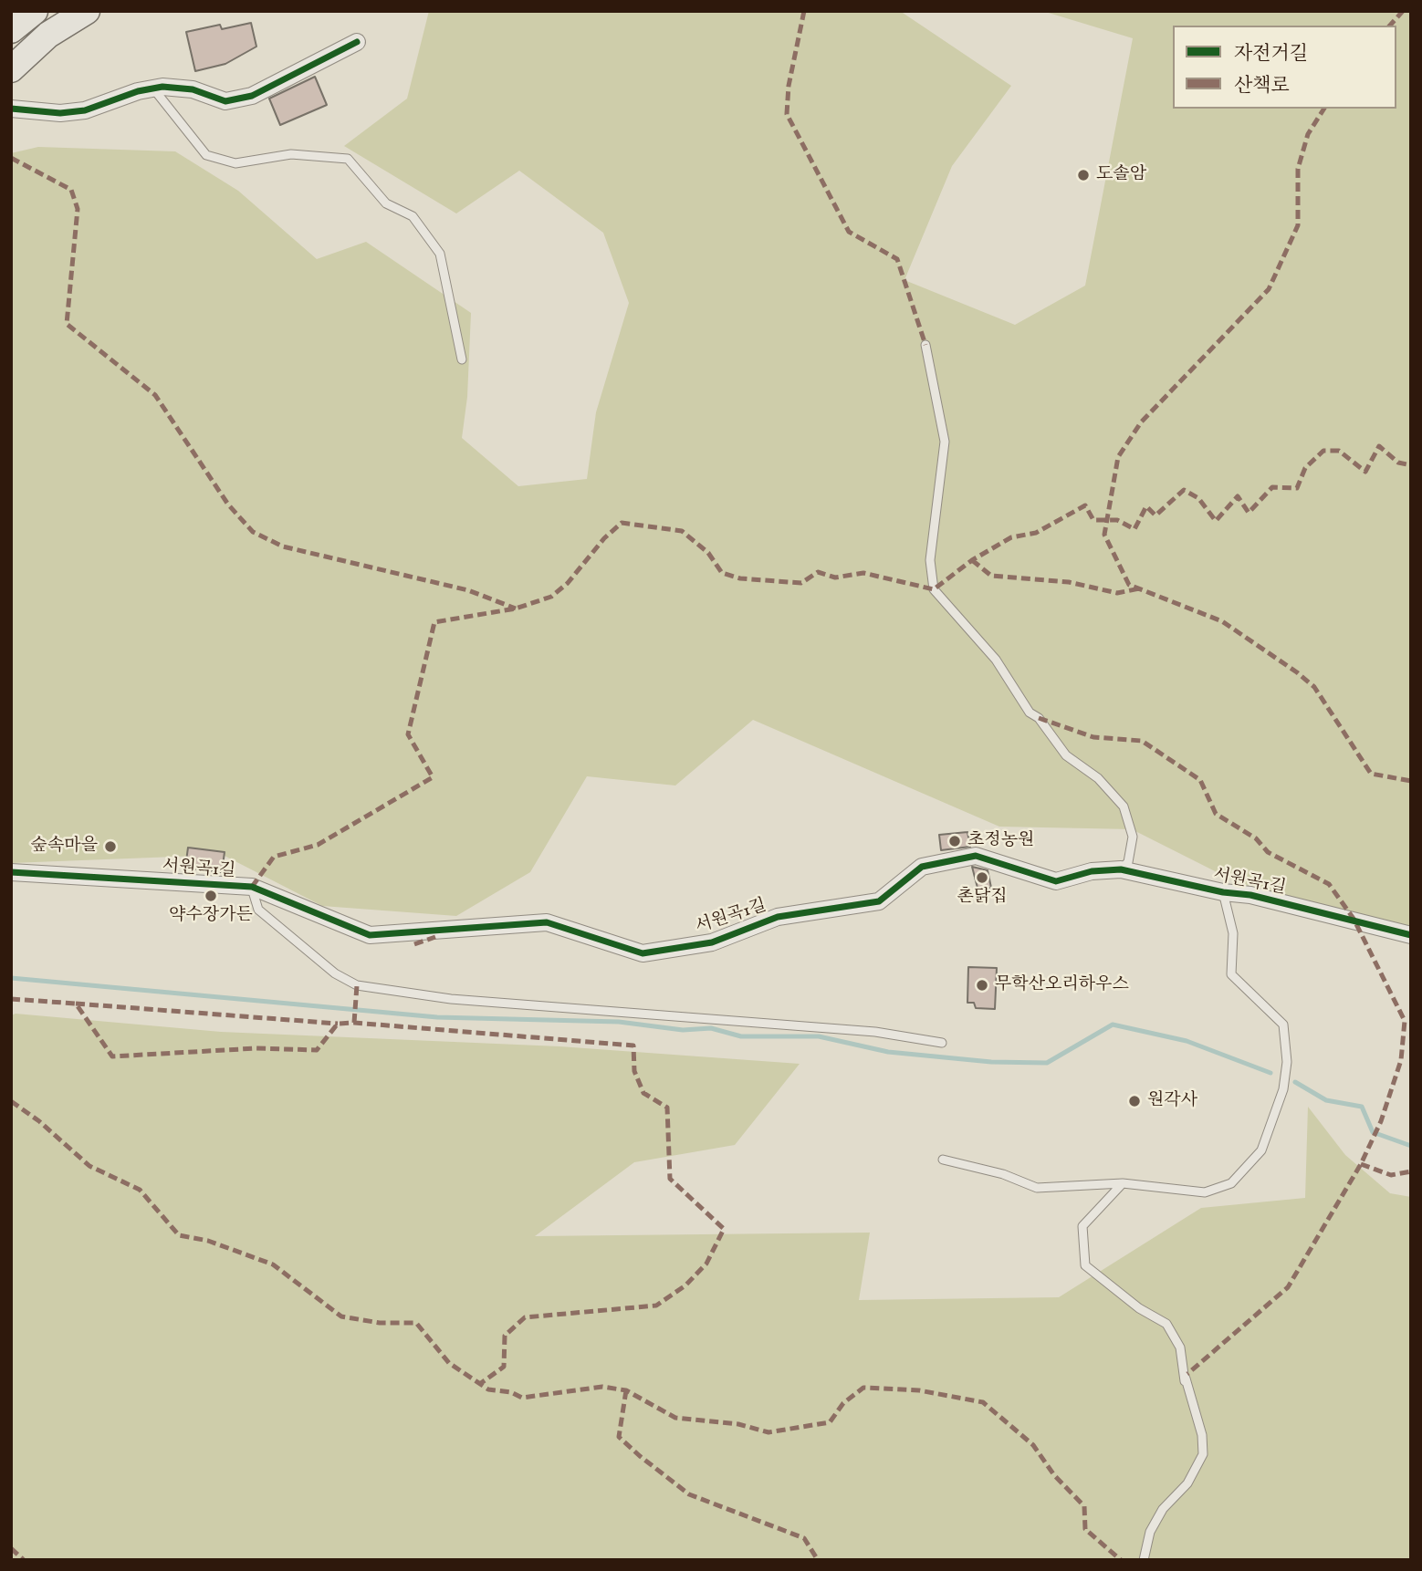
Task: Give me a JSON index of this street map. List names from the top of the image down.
{
  "streets": {
    "street": ["서원곡1길"]
  },
  "places": [
    "도솔암",
    "초정농원",
    "숲속마을",
    "촌닭집",
    "약수장가든",
    "무학산오리하우스",
    "원각사"
  ],
  "legend": ["자전거길", "산책로"]
}
